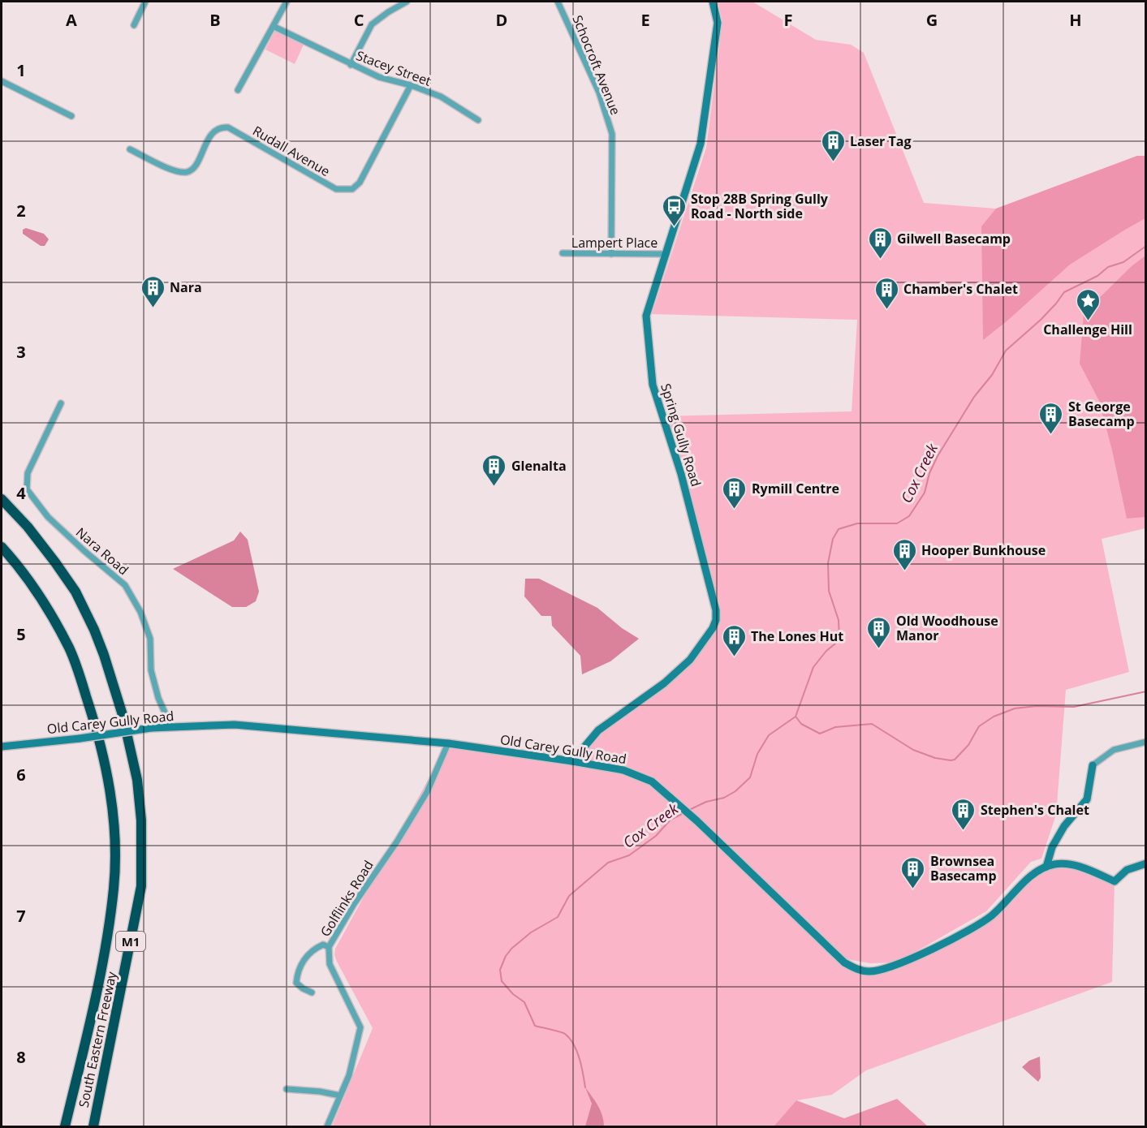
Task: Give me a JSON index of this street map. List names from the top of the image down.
{
  "streets": {
    "highway": ["M1", "South Eastern Freeway"],
    "main road": ["Spring Gully Road", "Old Carey Gully Road"],
    "street": [
      "Schocroft Avenue",
      "Stacey Street",
      "Rudall Avenue",
      "Lampert Place",
      "Nara Road",
      "Golflinks Road"
    ]
  },
  "crossings": [
    ["Schocroft Avenue", "Lampert Place"],
    ["Stacey Street", "Rudall Avenue"],
    ["Lampert Place", "Spring Gully Road"],
    ["Spring Gully Road", "Old Carey Gully Road"],
    ["Nara Road", "Old Carey Gully Road"],
    ["Old Carey Gully Road", "Golflinks Road"]
  ],
  "water": ["Cox Creek"],
  "places": {
    "building": [
      "Laser Tag",
      "Gilwell Basecamp",
      "Nara",
      "Chamber's Chalet",
      "St George Basecamp",
      "Glenalta",
      "Rymill Centre",
      "Hooper Bunkhouse",
      "Old Woodhouse Manor",
      "The Lones Hut",
      "Stephen's Chalet",
      "Brownsea Basecamp"
    ],
    "bus stop": ["Stop 28B Spring Gully Road - North side"],
    "place": ["Challenge Hill"]
  },
  "grid": {
    "columns": [
      "A",
      "B",
      "C",
      "D",
      "E",
      "F",
      "G",
      "H"
    ],
    "rows": [
      "1",
      "2",
      "3",
      "4",
      "5",
      "6",
      "7",
      "8"
    ]
  }
}
